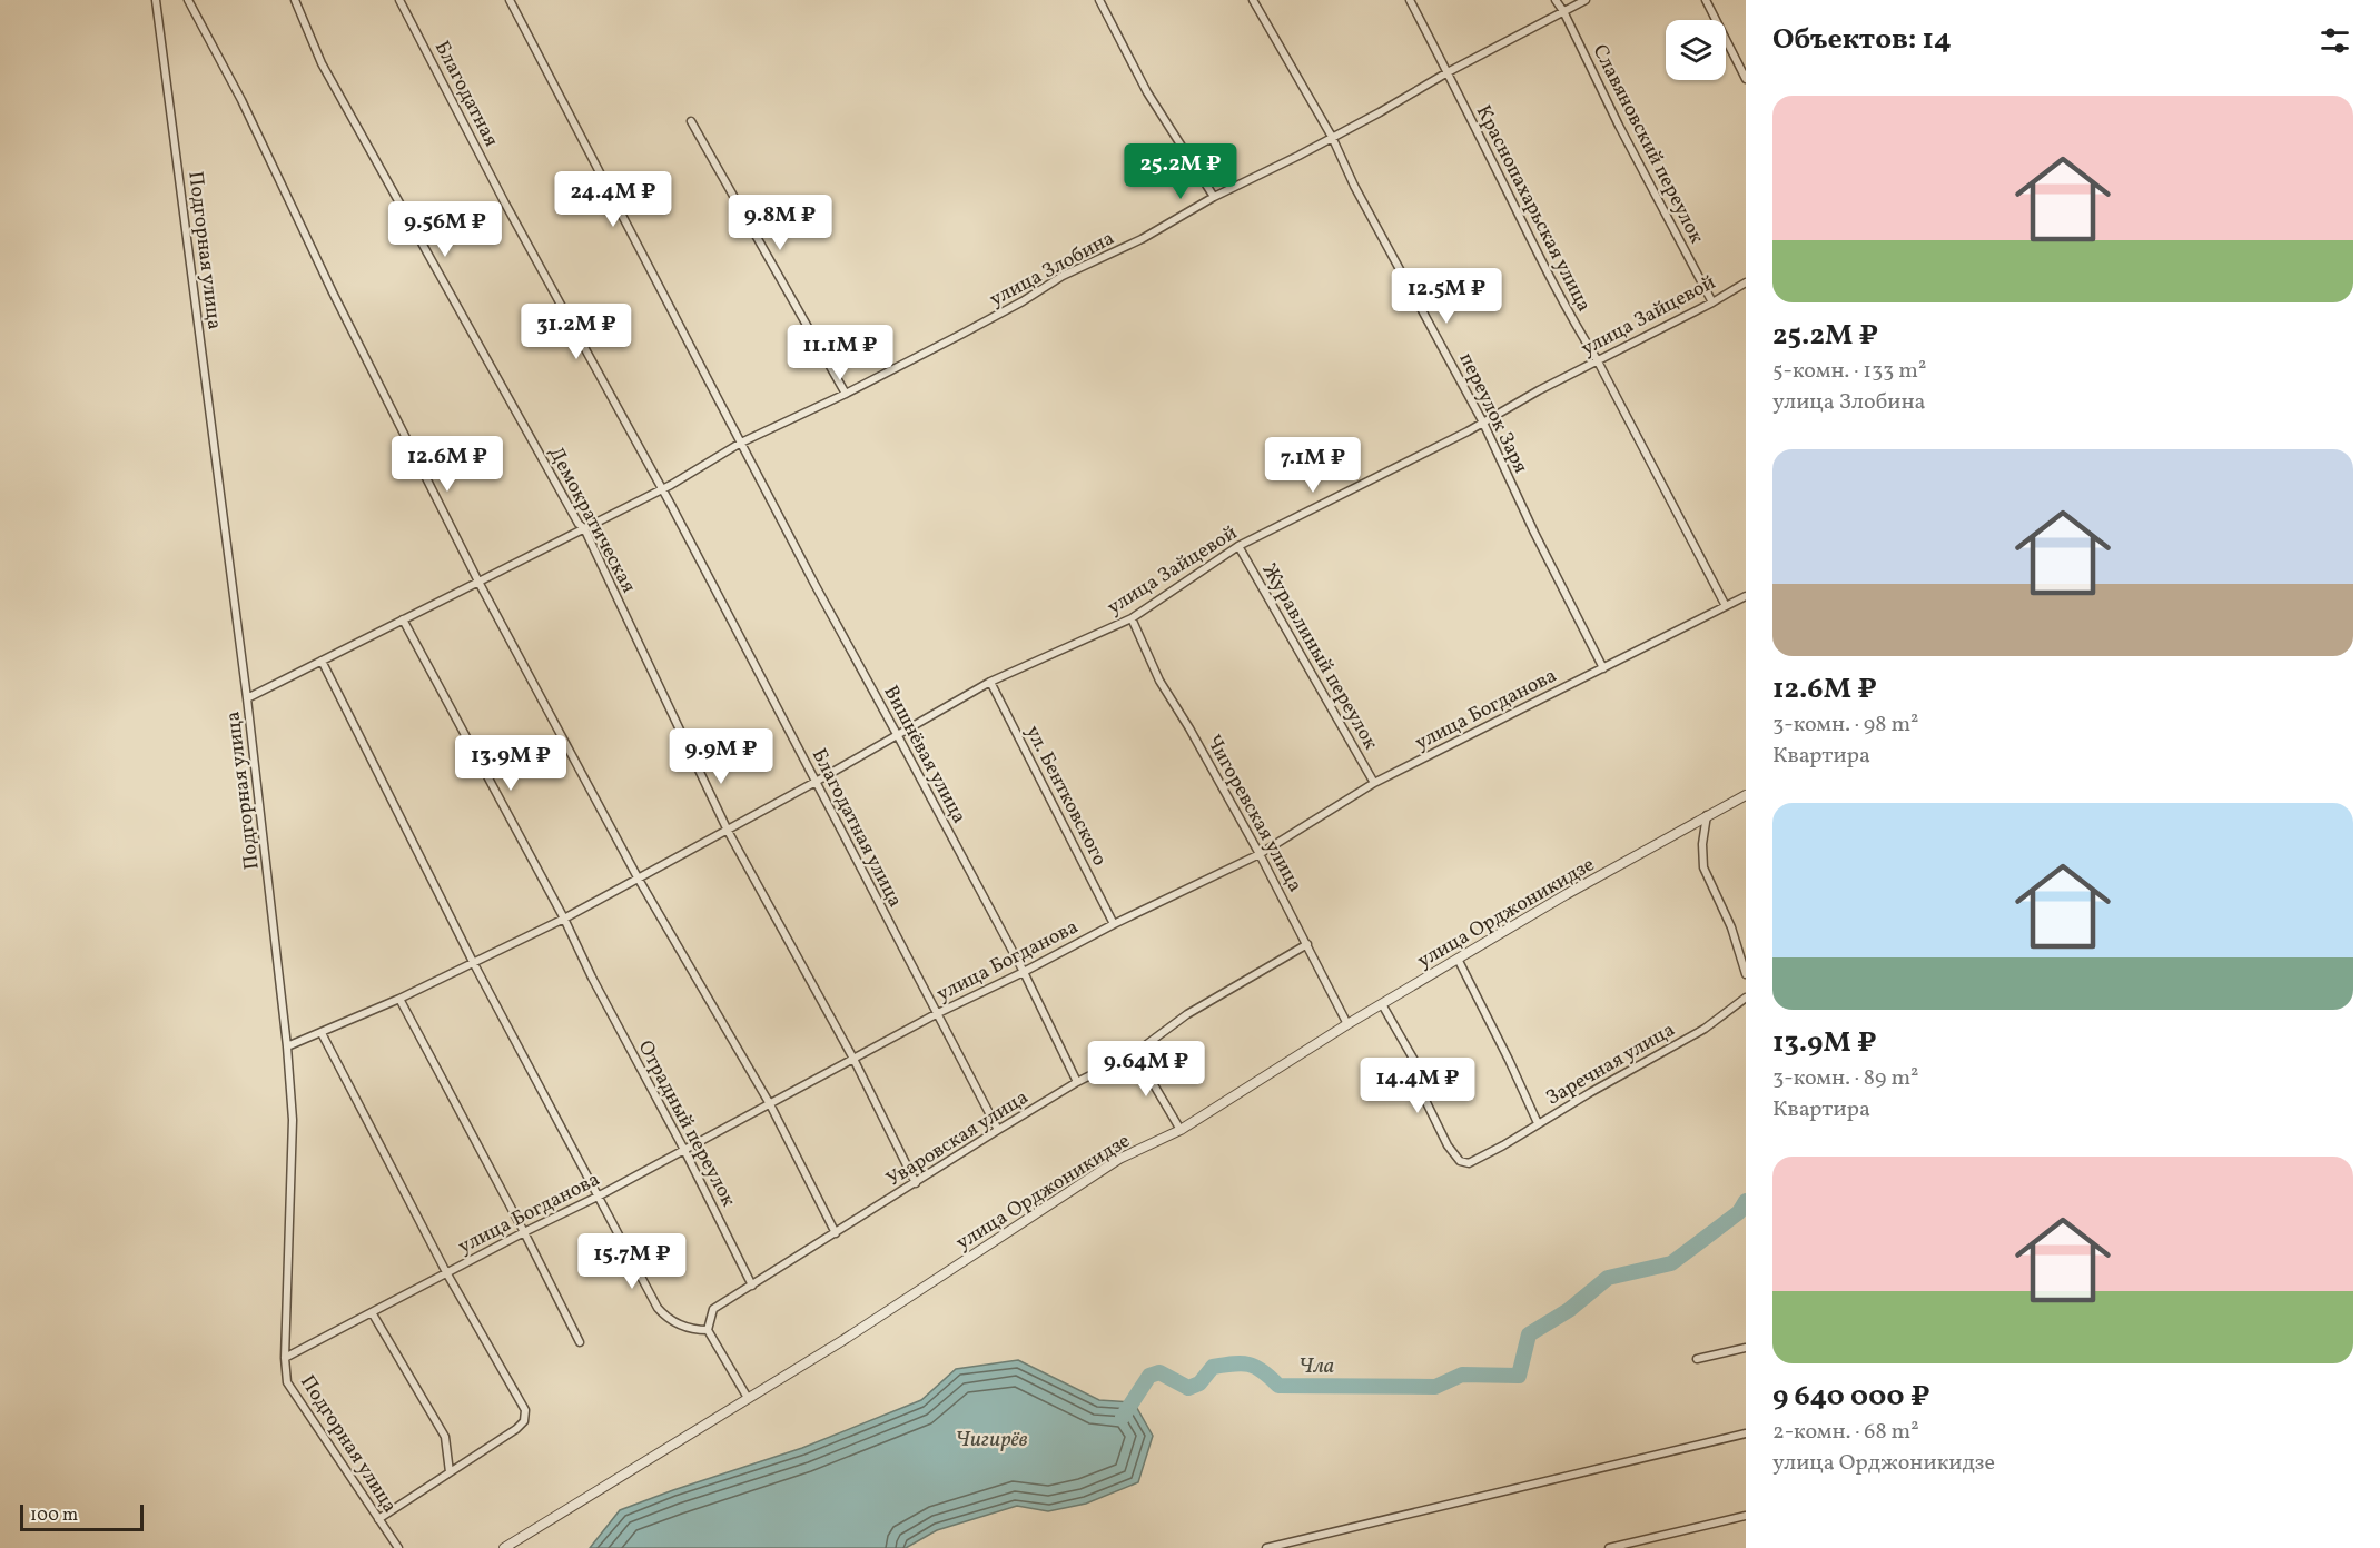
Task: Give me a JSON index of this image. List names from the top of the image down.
{
  "streets": {
    "street": [
      "Благодатная",
      "Славяновский переулок",
      "Краснопахарьская улица",
      "Подгорная улица",
      "улица Злобина",
      "улица Зайцевой",
      "переулок Заря",
      "Демократическая",
      "Журавлиный переулок",
      "улица Богданова",
      "Вишнёвая улица",
      "ул. Бентковского",
      "Чигоревская улица",
      "Благодатная улица",
      "улица Орджоникидзе",
      "Заречная улица",
      "Отрадный переулок",
      "Уваровская улица"
    ]
  },
  "crossings": [
    ["Благодатная", "улица Злобина"],
    ["Благодатная", "Благодатная улица"],
    ["Славяновский переулок", "улица Злобина"],
    ["Славяновский переулок", "улица Зайцевой"],
    ["Краснопахарьская улица", "улица Злобина"],
    ["Краснопахарьская улица", "улица Зайцевой"],
    ["Краснопахарьская улица", "улица Богданова"],
    ["Подгорная улица", "улица Злобина"],
    ["Подгорная улица", "улица Зайцевой"],
    ["Подгорная улица", "улица Богданова"],
    ["улица Злобина", "переулок Заря"],
    ["улица Злобина", "Демократическая"],
    ["улица Злобина", "Вишнёвая улица"],
    ["улица Злобина", "Благодатная улица"],
    ["улица Злобина", "Отрадный переулок"],
    ["улица Зайцевой", "переулок Заря"],
    ["улица Зайцевой", "Демократическая"],
    ["улица Зайцевой", "Журавлиный переулок"],
    ["улица Зайцевой", "Вишнёвая улица"],
    ["улица Зайцевой", "ул. Бентковского"],
    ["улица Зайцевой", "Чигоревская улица"],
    ["улица Зайцевой", "Благодатная улица"],
    ["улица Зайцевой", "Отрадный переулок"],
    ["переулок Заря", "улица Богданова"],
    ["Демократическая", "улица Богданова"],
    ["Демократическая", "Уваровская улица"],
    ["Журавлиный переулок", "улица Богданова"],
    ["улица Богданова", "Вишнёвая улица"],
    ["улица Богданова", "ул. Бентковского"],
    ["улица Богданова", "Чигоревская улица"],
    ["улица Богданова", "Благодатная улица"],
    ["улица Богданова", "Отрадный переулок"],
    ["Вишнёвая улица", "Уваровская улица"],
    ["Чигоревская улица", "улица Орджоникидзе"],
    ["Чигоревская улица", "Уваровская улица"],
    ["Благодатная улица", "Уваровская улица"],
    ["улица Орджоникидзе", "Заречная улица"],
    ["Отрадный переулок", "Уваровская улица"]
  ],
  "water": ["Чла", "Чигирёв"],
  "scale_bar": "100 m",
  "page": {
    "heading": "Объектов: 14",
    "list": [
      {
        "name": "25.2M ₽",
        "note": "5-комн. · 133 m² · улица Злобина"
      },
      {
        "name": "12.6M ₽",
        "note": "3-комн. · 98 m² · Квартира"
      },
      {
        "name": "13.9M ₽",
        "note": "3-комн. · 89 m² · Квартира"
      },
      {
        "name": "9 640 000 ₽",
        "note": "2-комн. · 68 m² · улица Орджоникидзе"
      }
    ],
    "price": [
      "25.2M ₽",
      "24.4M ₽",
      "9.8M ₽",
      "9.56M ₽",
      "12.5M ₽",
      "31.2M ₽",
      "11.1M ₽",
      "12.6M ₽",
      "7.1M ₽",
      "9.9M ₽",
      "13.9M ₽",
      "9.64M ₽",
      "14.4M ₽",
      "15.7M ₽"
    ],
    "scale": "100 m"
  }
}
